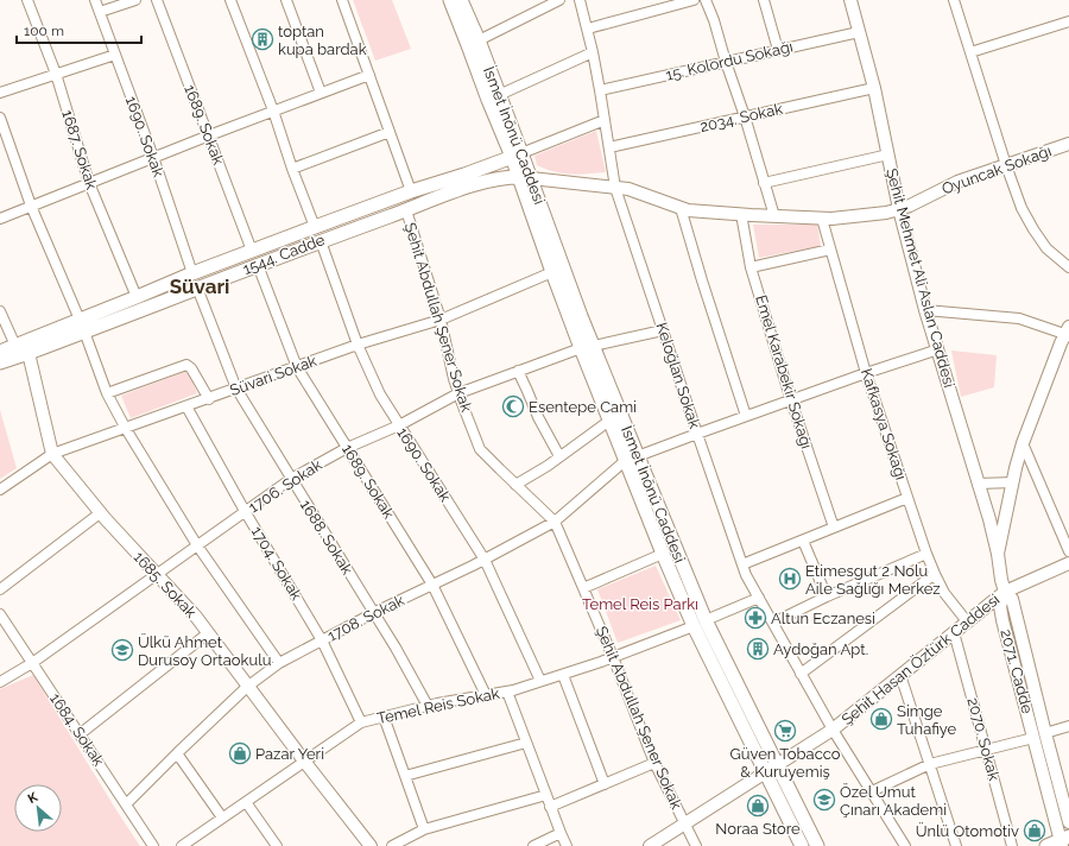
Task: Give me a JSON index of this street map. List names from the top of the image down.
{
  "streets": {
    "main road": ["İsmet İnönü Caddesi", "1544. Cadde"],
    "street": [
      "15. Kolordu Sokağı",
      "2034. Sokak",
      "1689. Sokak",
      "1690. Sokak",
      "1687. Sokak",
      "Oyuncak Sokağı",
      "Şehit Mehmet Ali Aslan Caddesi",
      "Şehit Abdullah Şener Sokak",
      "Emel Karabekir Sokağı",
      "Süvari Sokak",
      "Keloğlan Sokak",
      "Kafkasya Sokağı",
      "1706. Sokak",
      "1688. Sokak",
      "1704. Sokak",
      "1685. Sokak",
      "1708. Sokak",
      "Şehit Hasan Öztürk Caddesi",
      "2071. Cadde",
      "Temel Reis Sokak",
      "1684. Sokak",
      "2070. Sokak"
    ]
  },
  "crossings": [
    ["15. Kolordu Sokağı", "Şehit Mehmet Ali Aslan Caddesi"],
    ["15. Kolordu Sokağı", "Keloğlan Sokak"],
    ["2034. Sokak", "Şehit Mehmet Ali Aslan Caddesi"],
    ["2034. Sokak", "Keloğlan Sokak"],
    ["1689. Sokak", "1544. Cadde"],
    ["1689. Sokak", "Süvari Sokak"],
    ["1689. Sokak", "1706. Sokak"],
    ["1689. Sokak", "1708. Sokak"],
    ["1689. Sokak", "Temel Reis Sokak"],
    ["İsmet İnönü Caddesi", "Oyuncak Sokağı"],
    ["İsmet İnönü Caddesi", "1544. Cadde"],
    ["İsmet İnönü Caddesi", "Süvari Sokak"],
    ["İsmet İnönü Caddesi", "1706. Sokak"],
    ["İsmet İnönü Caddesi", "1708. Sokak"],
    ["İsmet İnönü Caddesi", "Şehit Hasan Öztürk Caddesi"],
    ["İsmet İnönü Caddesi", "Temel Reis Sokak"],
    ["1690. Sokak", "1544. Cadde"],
    ["1690. Sokak", "Süvari Sokak"],
    ["1690. Sokak", "1706. Sokak"],
    ["1690. Sokak", "1708. Sokak"],
    ["1690. Sokak", "Temel Reis Sokak"],
    ["1687. Sokak", "1544. Cadde"],
    ["Oyuncak Sokağı", "1544. Cadde"],
    ["Oyuncak Sokağı", "Şehit Mehmet Ali Aslan Caddesi"],
    ["Oyuncak Sokağı", "Emel Karabekir Sokağı"],
    ["Oyuncak Sokağı", "Keloğlan Sokak"],
    ["Oyuncak Sokağı", "Kafkasya Sokağı"],
    ["1544. Cadde", "Şehit Abdullah Şener Sokak"],
    ["1544. Cadde", "1688. Sokak"],
    ["1544. Cadde", "1685. Sokak"],
    ["Şehit Mehmet Ali Aslan Caddesi", "Şehit Hasan Öztürk Caddesi"],
    ["Şehit Abdullah Şener Sokak", "Süvari Sokak"],
    ["Şehit Abdullah Şener Sokak", "1706. Sokak"],
    ["Şehit Abdullah Şener Sokak", "1708. Sokak"],
    ["Şehit Abdullah Şener Sokak", "Şehit Hasan Öztürk Caddesi"],
    ["Şehit Abdullah Şener Sokak", "Temel Reis Sokak"],
    ["Süvari Sokak", "1688. Sokak"],
    ["Süvari Sokak", "1704. Sokak"],
    ["Süvari Sokak", "1685. Sokak"],
    ["Keloğlan Sokak", "1706. Sokak"],
    ["Keloğlan Sokak", "Şehit Hasan Öztürk Caddesi"],
    ["Keloğlan Sokak", "Temel Reis Sokak"],
    ["Kafkasya Sokağı", "Şehit Hasan Öztürk Caddesi"],
    ["1706. Sokak", "1688. Sokak"],
    ["1706. Sokak", "1704. Sokak"],
    ["1706. Sokak", "1685. Sokak"],
    ["1706. Sokak", "1684. Sokak"],
    ["1688. Sokak", "1708. Sokak"],
    ["1688. Sokak", "Temel Reis Sokak"],
    ["1704. Sokak", "1708. Sokak"],
    ["1704. Sokak", "Temel Reis Sokak"],
    ["1685. Sokak", "1708. Sokak"],
    ["1685. Sokak", "Temel Reis Sokak"],
    ["1708. Sokak", "1684. Sokak"],
    ["Şehit Hasan Öztürk Caddesi", "2071. Cadde"],
    ["Şehit Hasan Öztürk Caddesi", "2070. Sokak"]
  ],
  "districts": ["Süvari"],
  "parks": ["Temel Reis Parkı"],
  "places": {
    "building": ["toptan kupa bardak", "Aydoğan Apt."],
    "mosque": ["Esentepe Cami"],
    "hospital": ["Etimesgut 2 Nolu Aile Sağlığı Merkez"],
    "pharmacy": ["Altun Eczanesi"],
    "school or university": ["Ülkü Ahmet Durusoy Ortaokulu", "Özel Umut Çınarı Akademi"],
    "shop": [
      "Simge Tuhafiye",
      "Pazar Yeri",
      "Noraa Store",
      "Ünlü Otomotiv"
    ],
    "supermarket": ["Güven Tobacco & Kuruyemiş"]
  },
  "scale_bar": "100 m",
  "north": "top left"
}
